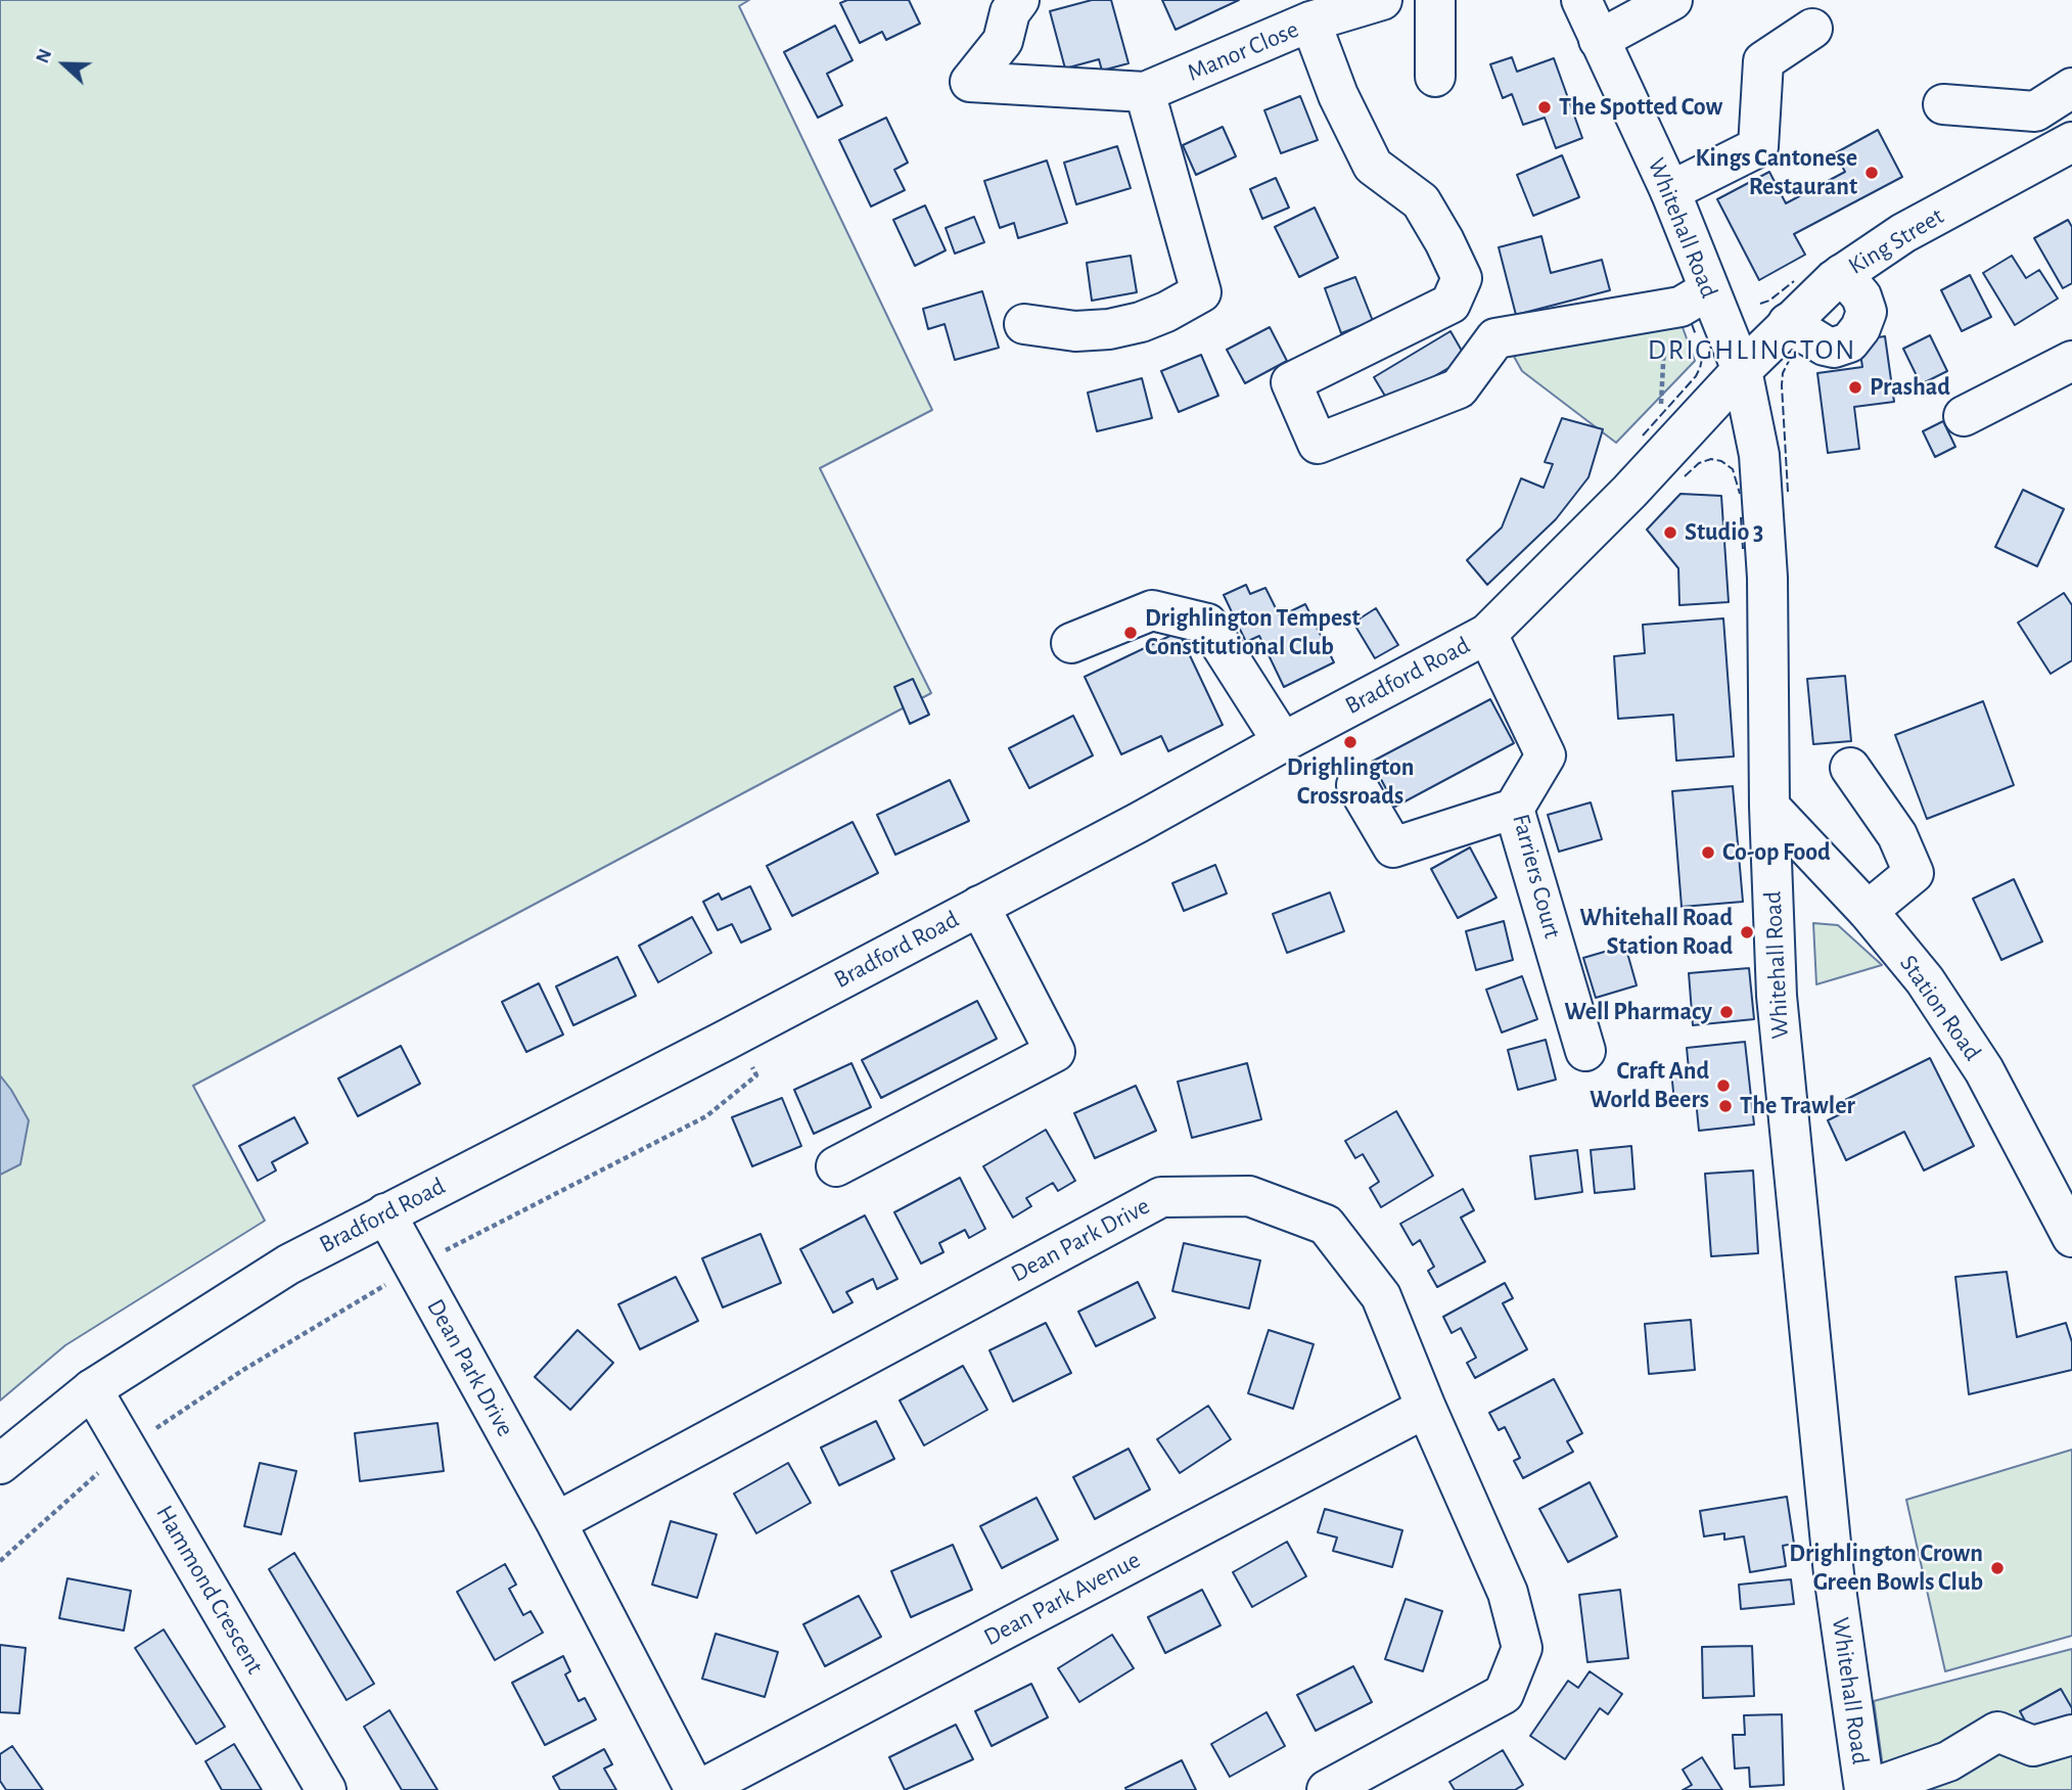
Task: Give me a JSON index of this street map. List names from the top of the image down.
{
  "streets": {
    "main road": [
      "Manor Close",
      "Whitehall Road",
      "King Street",
      "Bradford Road",
      "Farriers Court",
      "Station Road",
      "Dean Park Drive",
      "Hammond Crescent",
      "Dean Park Avenue"
    ]
  },
  "crossings": [
    ["Whitehall Road", "King Street"],
    ["Whitehall Road", "Bradford Road"],
    ["Whitehall Road", "Station Road"],
    ["King Street", "Bradford Road"],
    ["Bradford Road", "Farriers Court"],
    ["Bradford Road", "Dean Park Drive"],
    ["Bradford Road", "Hammond Crescent"],
    ["Dean Park Drive", "Dean Park Avenue"]
  ],
  "districts": ["DRIGHLINGTON"],
  "places": [
    "The Spotted Cow",
    "Kings Cantonese Restaurant",
    "Prashad",
    "Studio 3",
    "Drighlington Tempest Constitutional Club",
    "Drighlington Crossroads",
    "Co-op Food",
    "Whitehall Road Station Road",
    "Well Pharmacy",
    "Craft And World Beers",
    "The Trawler",
    "Drighlington Crown Green Bowls Club"
  ],
  "north": "left"
}
